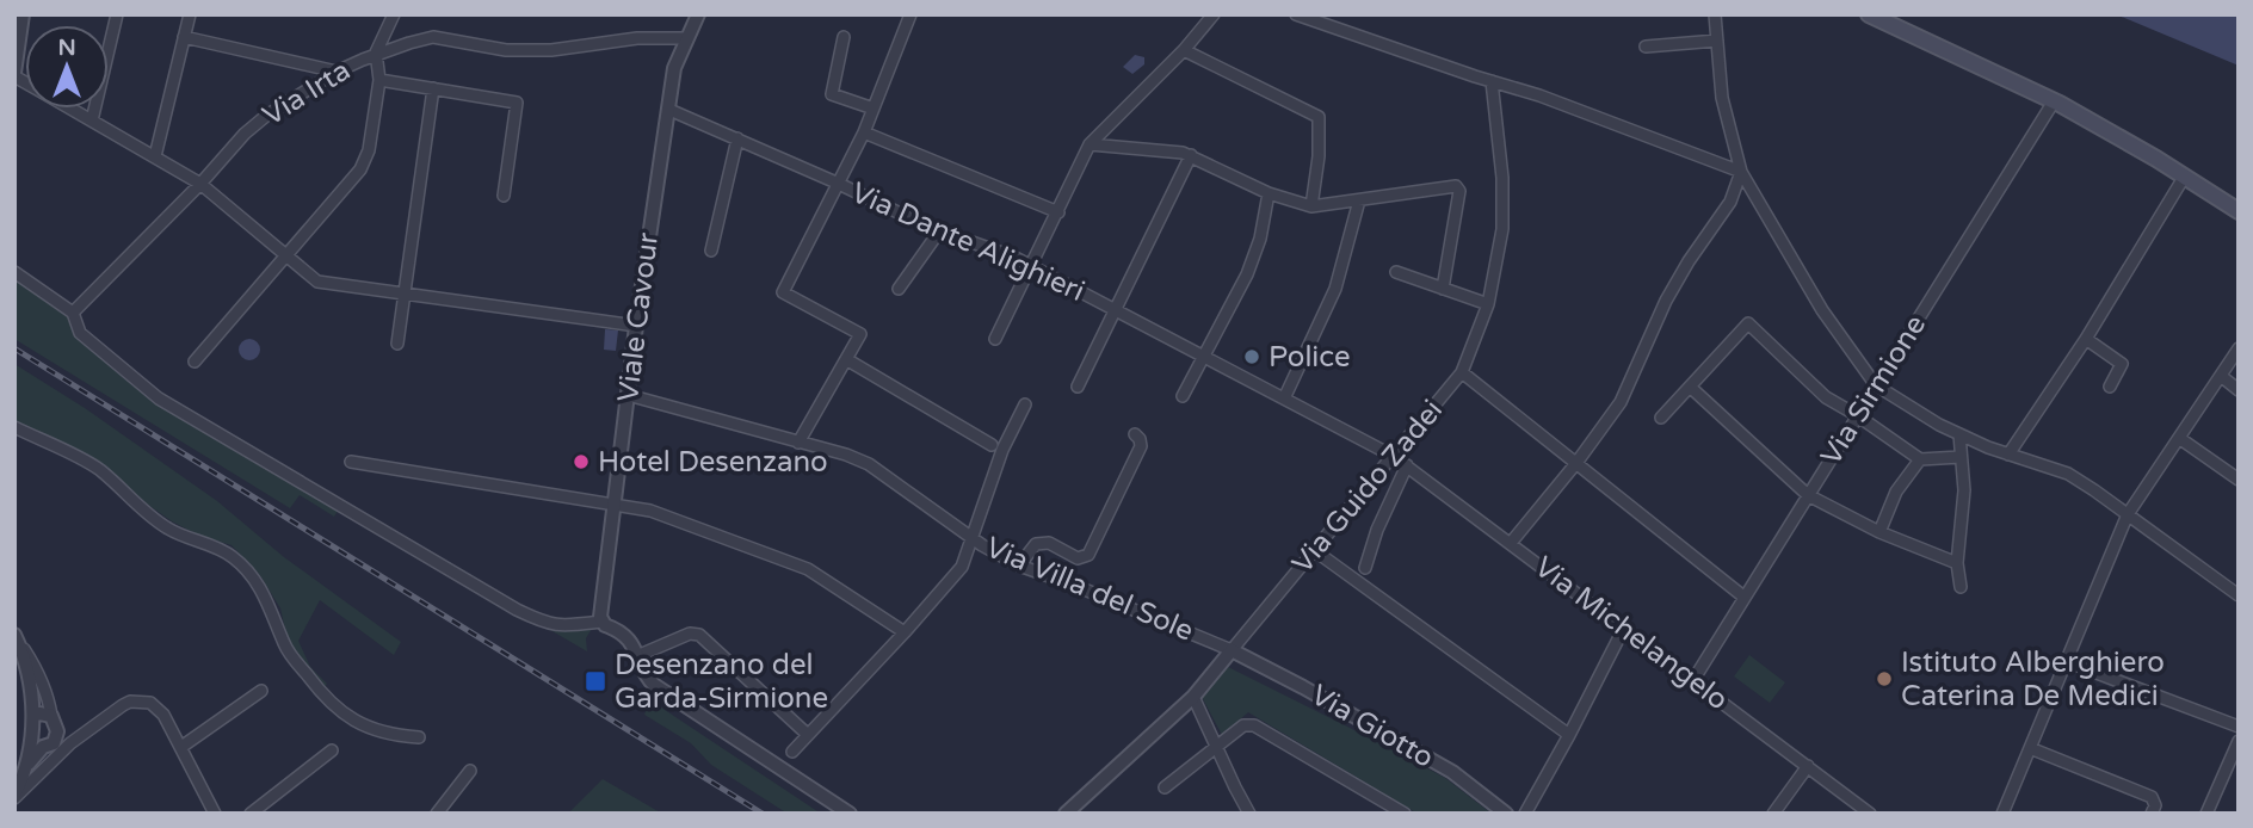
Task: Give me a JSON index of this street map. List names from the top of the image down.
{
  "streets": {
    "street": [
      "Via Irta",
      "Via Dante Alighieri",
      "Viale Cavour",
      "Via Sirmione",
      "Via Guido Zadei",
      "Via Villa del Sole",
      "Via Michelangelo",
      "Via Giotto"
    ]
  },
  "crossings": [
    ["Via Irta", "Viale Cavour"],
    ["Via Dante Alighieri", "Viale Cavour"],
    ["Via Dante Alighieri", "Via Guido Zadei"],
    ["Via Dante Alighieri", "Via Michelangelo"],
    ["Viale Cavour", "Via Villa del Sole"],
    ["Via Sirmione", "Via Michelangelo"],
    ["Via Guido Zadei", "Via Villa del Sole"],
    ["Via Guido Zadei", "Via Michelangelo"],
    ["Via Guido Zadei", "Via Giotto"],
    ["Via Villa del Sole", "Via Giotto"]
  ],
  "places": {
    "other": ["Police", "Hotel Desenzano", "Istituto Alberghiero Caterina De Medici"],
    "transit": ["Desenzano del Garda-Sirmione"]
  },
  "north": "top"
}
